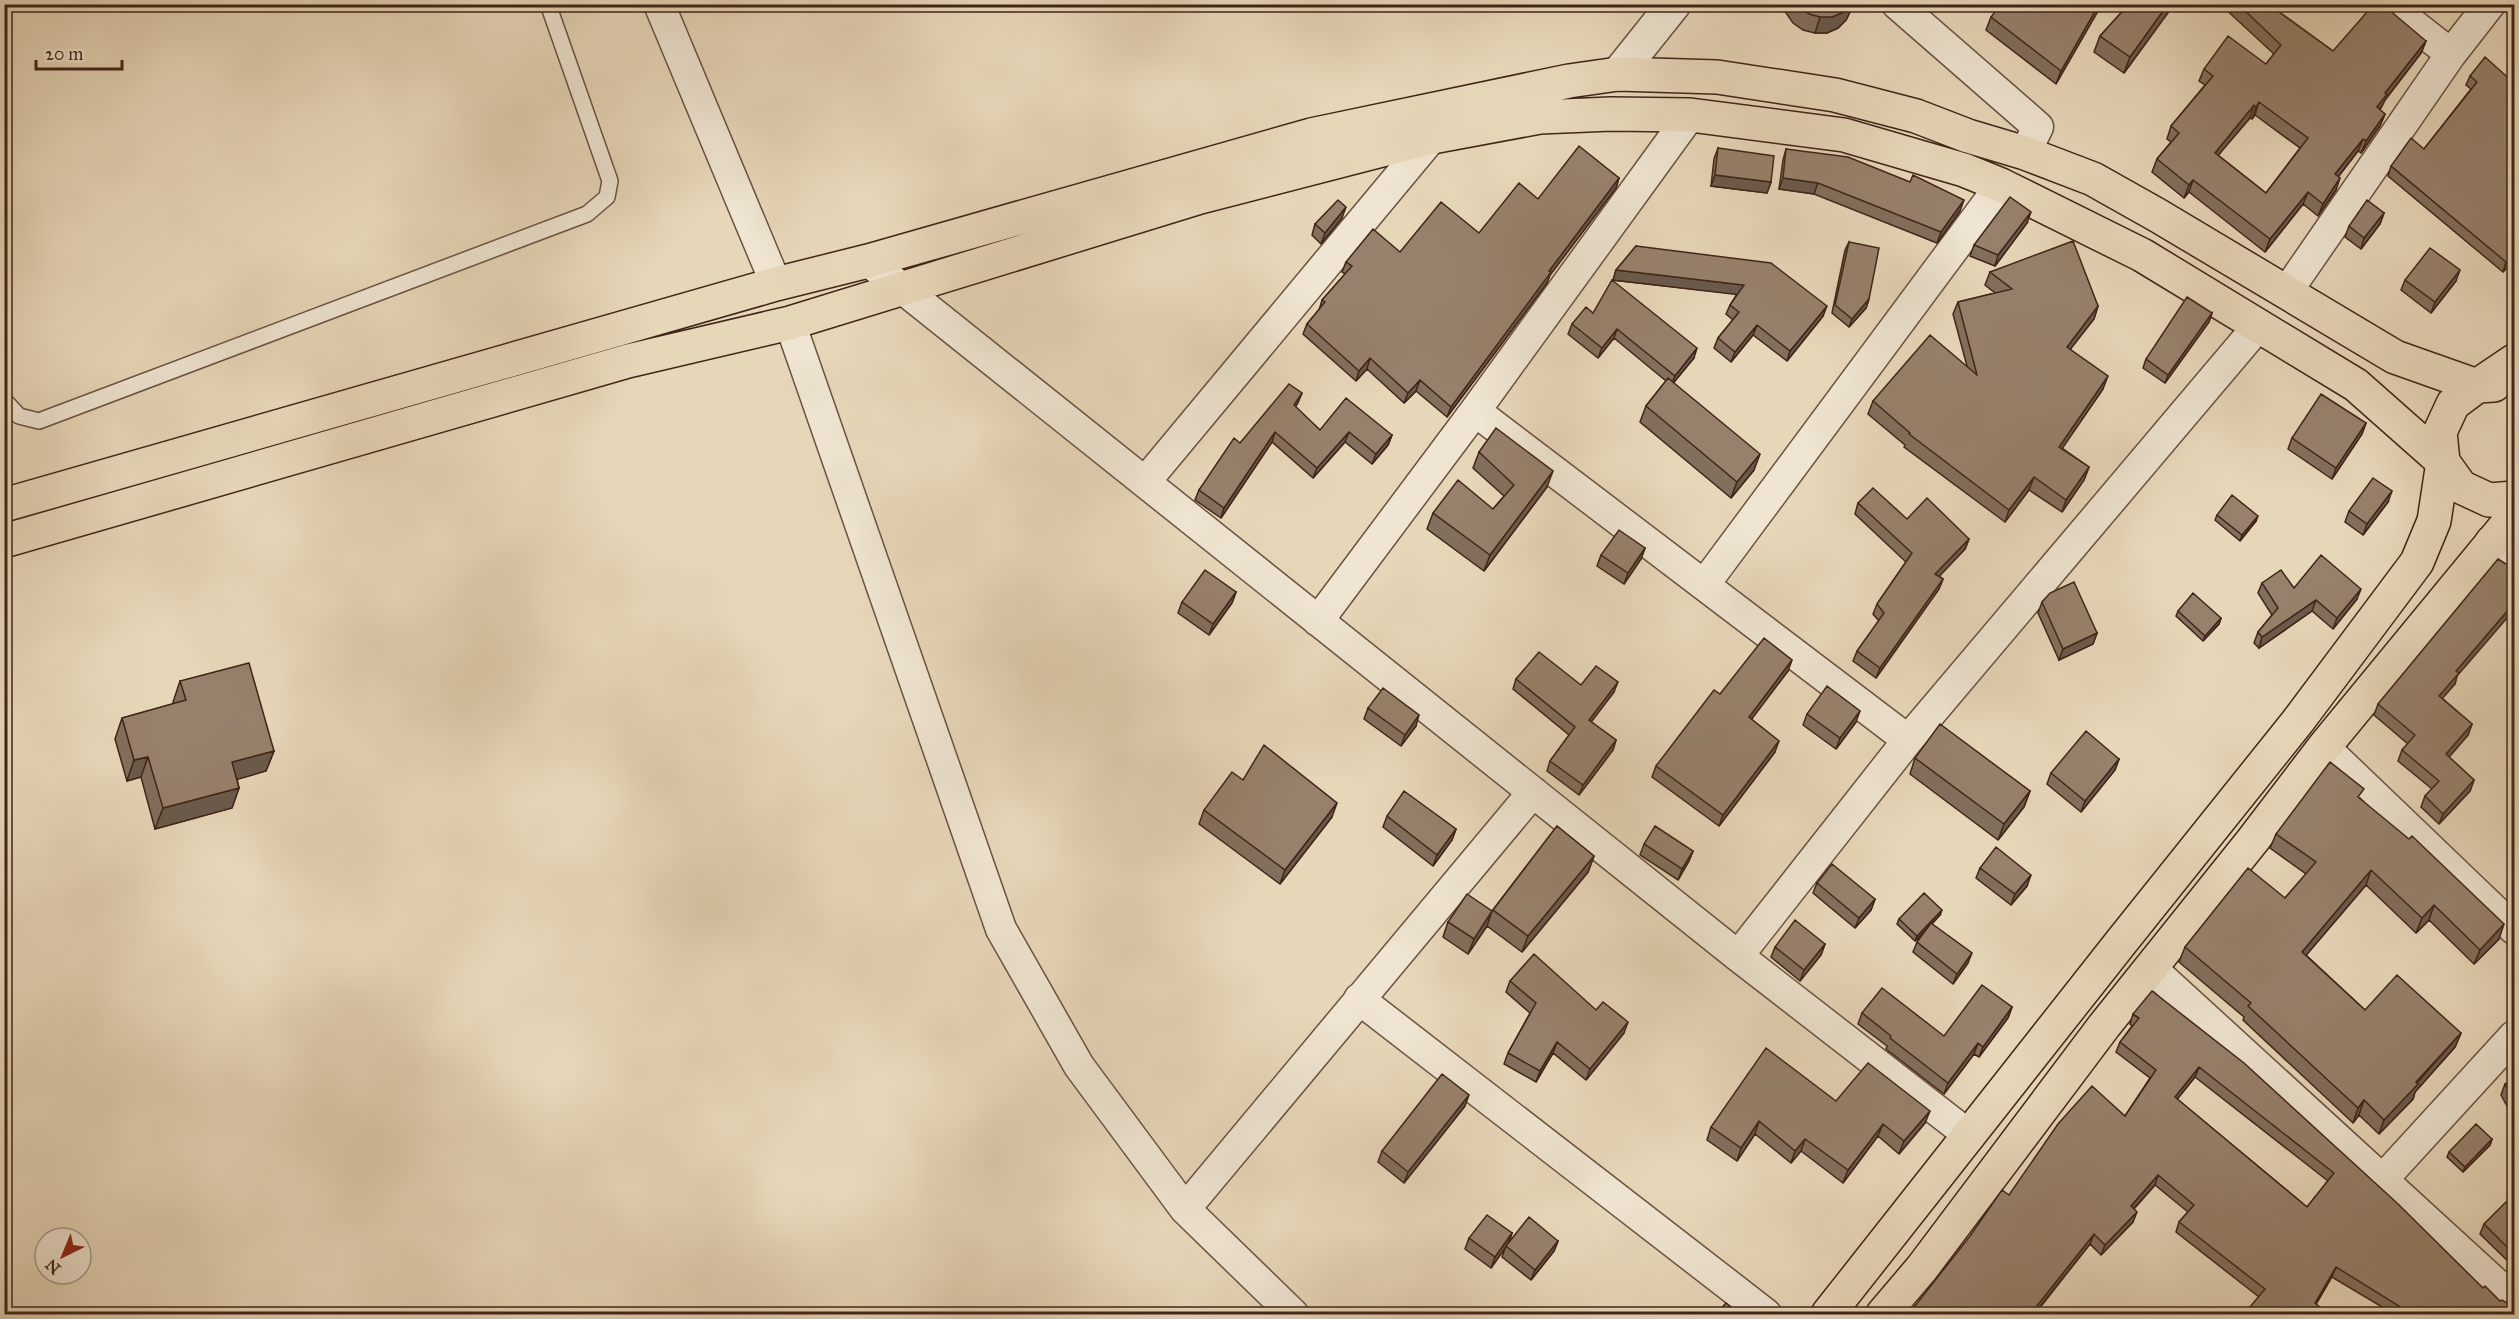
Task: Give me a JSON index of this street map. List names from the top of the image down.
{
  "scale_bar": "20 m",
  "north": "bottom left"
}
